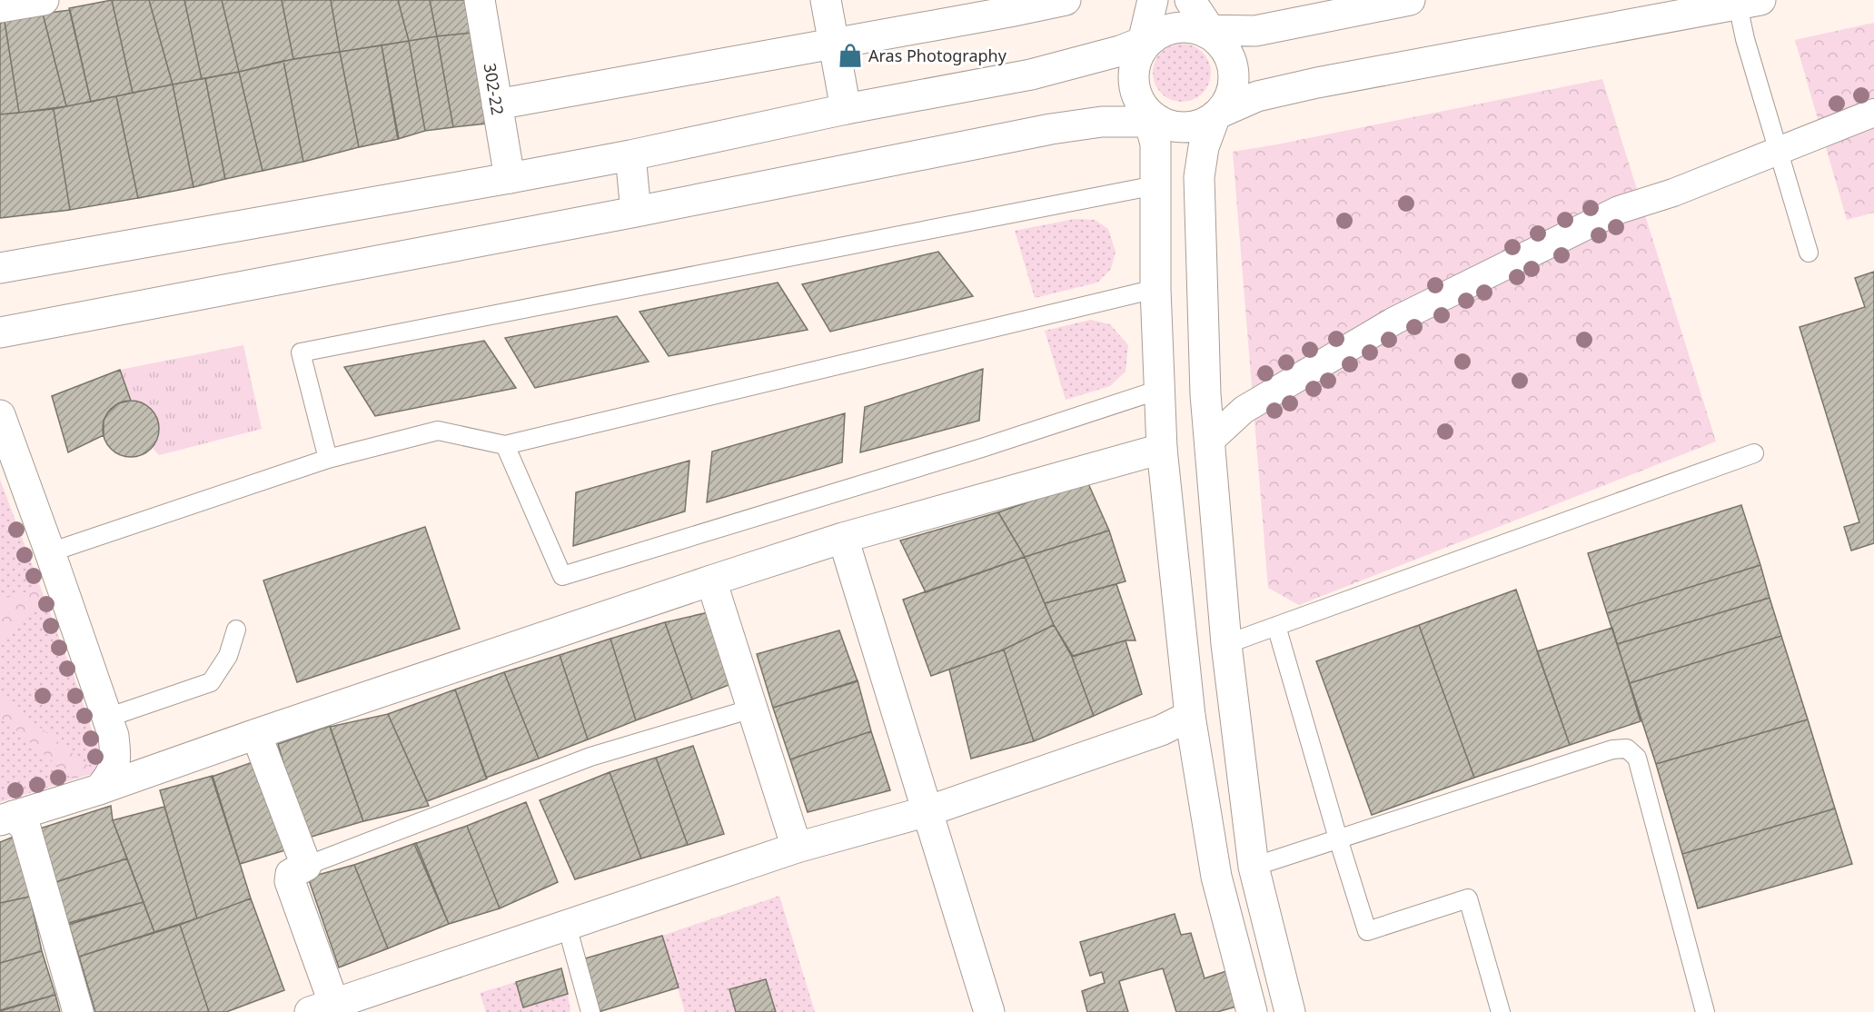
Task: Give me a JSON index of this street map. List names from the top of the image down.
{
  "streets": {
    "main road": ["302-22"]
  },
  "places": {
    "shop": ["Aras Photography"]
  }
}
